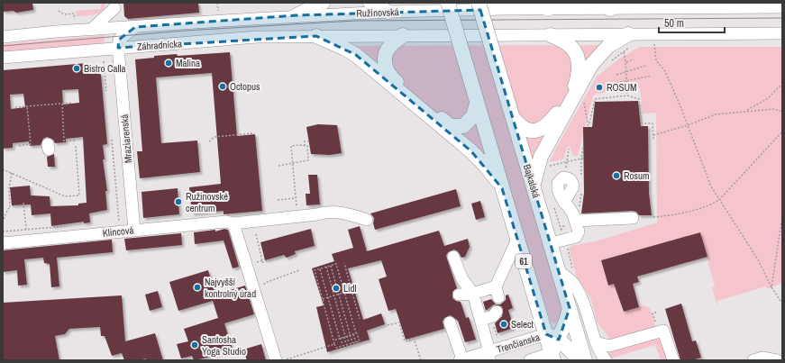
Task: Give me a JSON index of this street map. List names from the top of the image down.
{
  "streets": {
    "main road": ["Bajkalská", "61"],
    "street": [
      "Ružinovská",
      "Záhradnícka",
      "Mraziarenská",
      "Klincová",
      "Trenčianska"
    ]
  },
  "crossings": [
    ["Ružinovská", "Záhradnícka"],
    ["Záhradnícka", "Mraziarenská"],
    ["Mraziarenská", "Klincová"],
    ["61", "Trenčianska"]
  ],
  "places": [
    "Malina",
    "Bistro Calla",
    "Octopus",
    "ROSUM",
    "Rosum",
    "Ružinovské centrum",
    "Najvyšší kontrolný úrad",
    "Lidl",
    "Select",
    "Santosha Yoga Studio"
  ],
  "scale_bar": "50 m"
}
